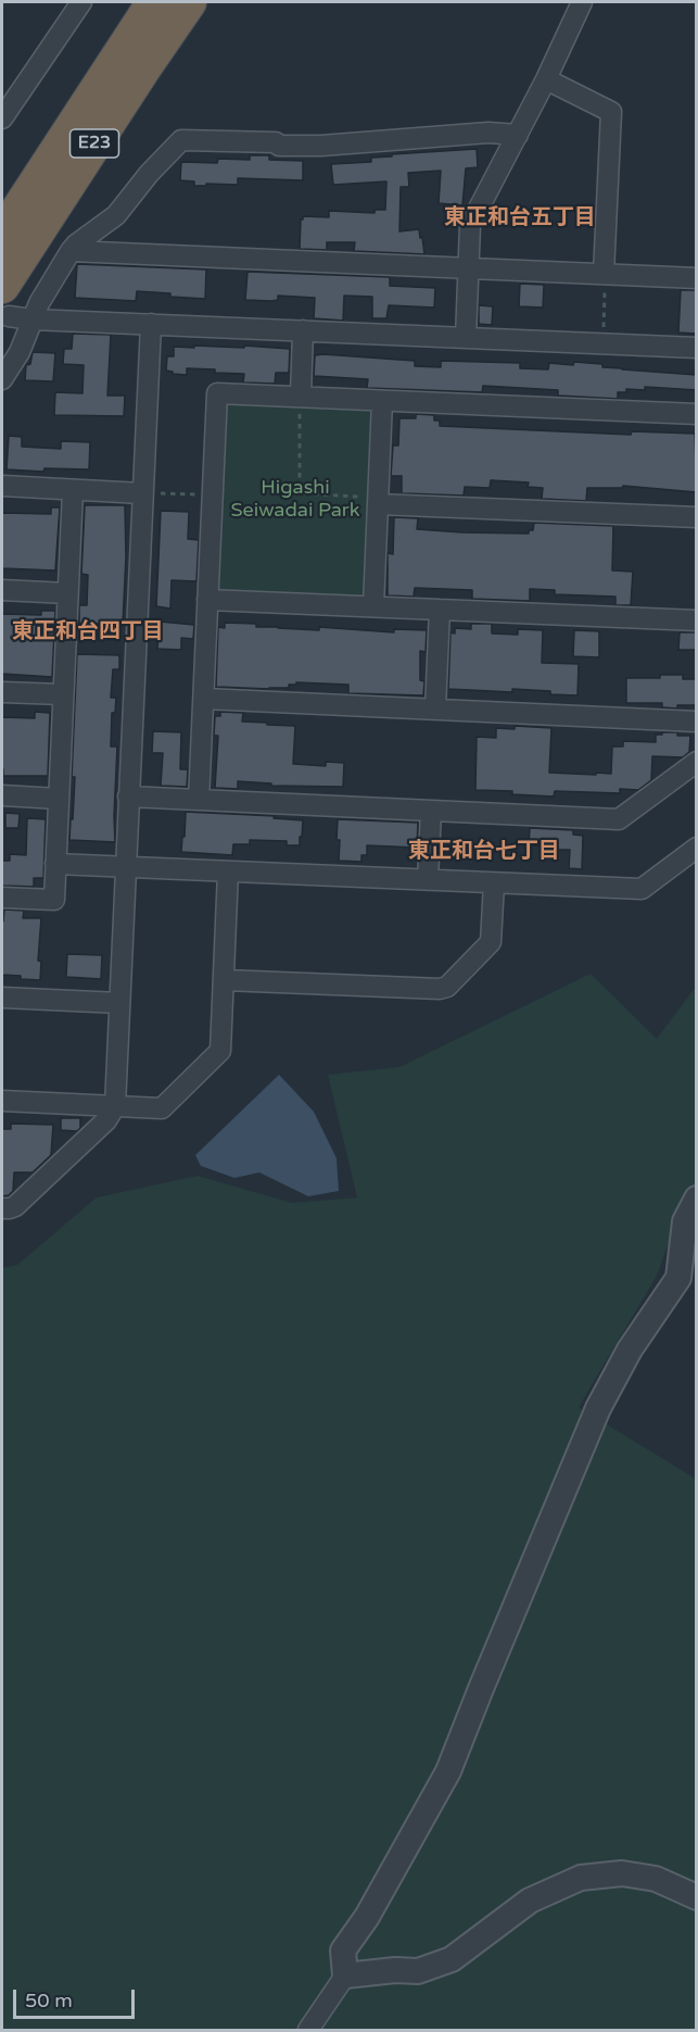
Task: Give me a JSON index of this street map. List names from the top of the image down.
{
  "streets": {
    "highway": ["E23"]
  },
  "districts": ["東正和台五丁目", "東正和台四丁目", "東正和台七丁目"],
  "parks": ["Higashi Seiwadai Park"],
  "scale_bar": "50 m"
}
